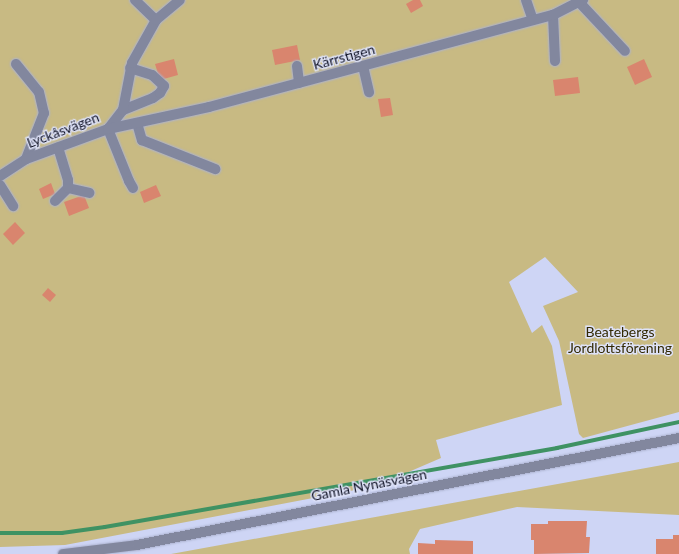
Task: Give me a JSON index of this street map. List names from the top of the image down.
{
  "streets": {
    "street": ["Kärrstigen", "Lyckåsvägen", "Gamla Nynäsvägen"]
  },
  "crossings": [
    ["Kärrstigen", "Lyckåsvägen"]
  ],
  "parks": ["Beatebergs Jordlottsförening"]
}
